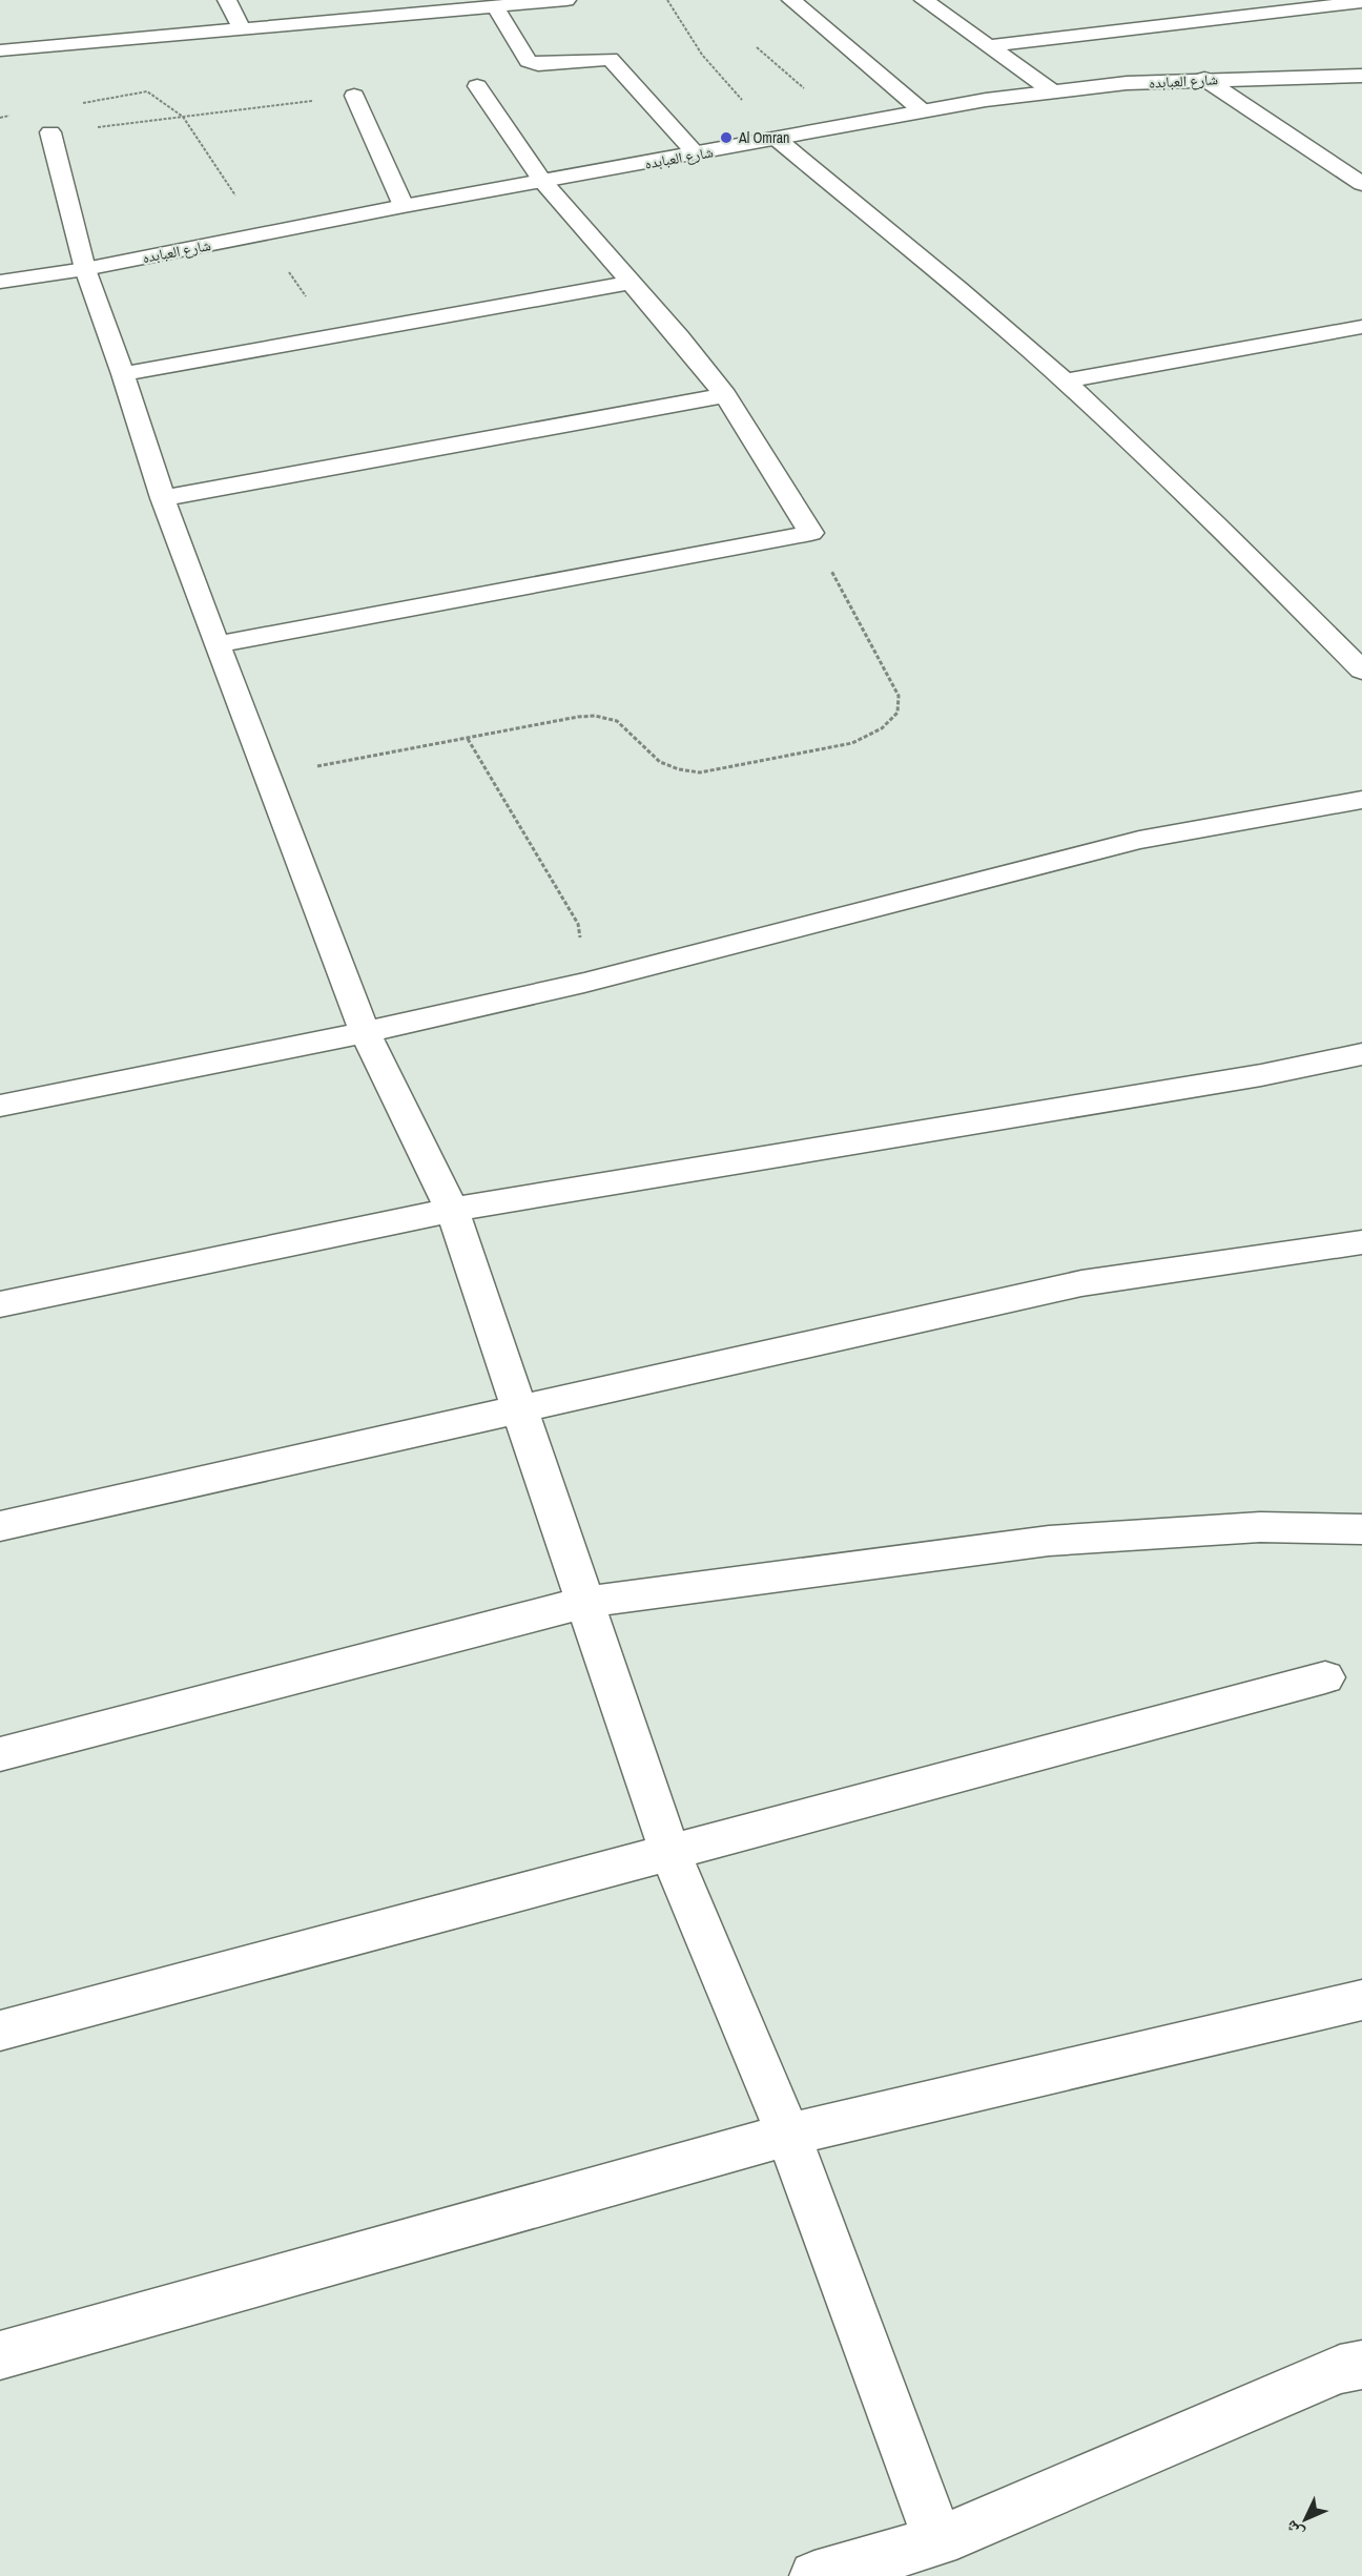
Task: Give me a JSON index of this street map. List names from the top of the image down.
{
  "streets": {
    "street": ["شارع العبابده"]
  },
  "places": ["Al Omran"],
  "north": "bottom left"
}
